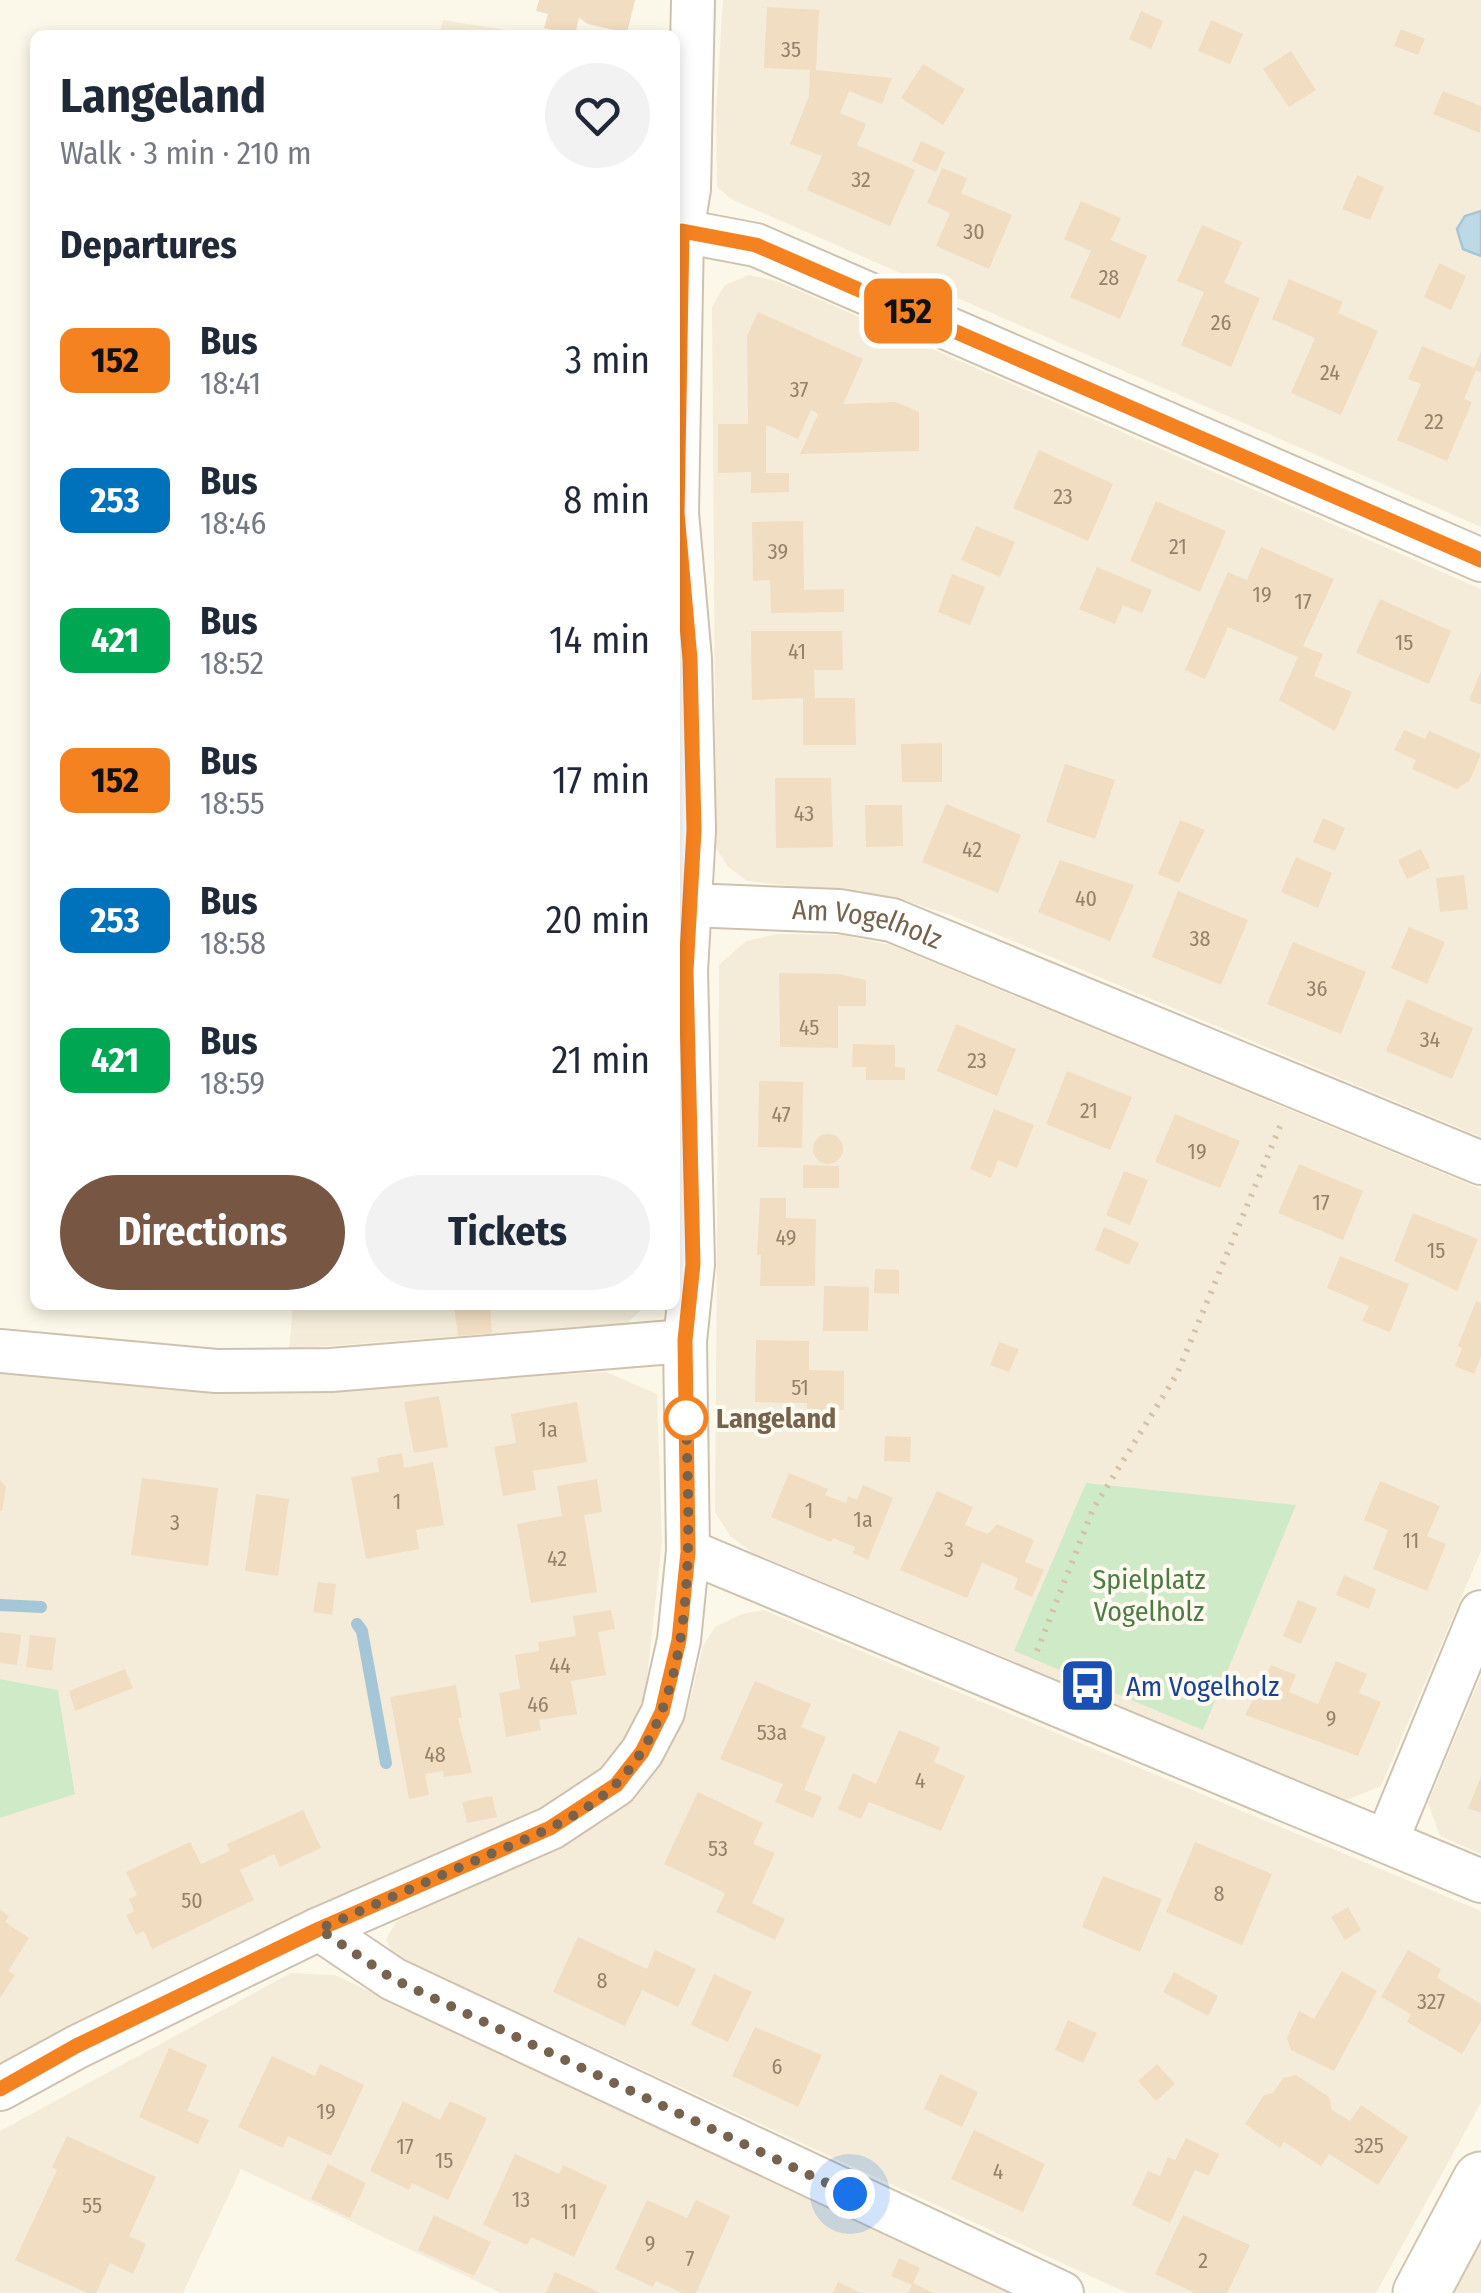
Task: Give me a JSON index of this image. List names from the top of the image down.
{
  "streets": {
    "street": ["Am Vogelholz"]
  },
  "parks": ["Spielplatz Vogelholz"],
  "places": {
    "other": ["Langeland"],
    "bus stop": ["Am Vogelholz"]
  },
  "lines": ["bus line 152"],
  "house_numbers": [
    "35",
    "32",
    "30",
    "28",
    "26",
    "24",
    "37",
    "22",
    "23",
    "21",
    "39",
    "19",
    "17",
    "15",
    "41",
    "43",
    "42",
    "40",
    "38",
    "36",
    "45",
    "34",
    "23",
    "21",
    "47",
    "19",
    "17",
    "49",
    "15",
    "51",
    "1a",
    "1",
    "1",
    "1a",
    "3",
    "11",
    "3",
    "42",
    "44",
    "46",
    "9",
    "53a",
    "48",
    "4",
    "53",
    "8",
    "50",
    "8",
    "327",
    "6",
    "19",
    "325",
    "17",
    "15",
    "4",
    "13",
    "55",
    "11",
    "9",
    "7",
    "2"
  ],
  "page": {
    "on_map": "152",
    "heading": [
      ["Langeland", "Walk · 3 min · 210 m"],
      "Departures"
    ],
    "list": [
      {
        "mark": "152",
        "name": "Bus",
        "note": "18:41",
        "value": "3 min"
      },
      {
        "mark": "253",
        "name": "Bus",
        "note": "18:46",
        "value": "8 min"
      },
      {
        "mark": "421",
        "name": "Bus",
        "note": "18:52",
        "value": "14 min"
      },
      {
        "mark": "152",
        "name": "Bus",
        "note": "18:55",
        "value": "17 min"
      },
      {
        "mark": "253",
        "name": "Bus",
        "note": "18:58",
        "value": "20 min"
      },
      {
        "mark": "421",
        "name": "Bus",
        "note": "18:59",
        "value": "21 min"
      }
    ],
    "buttons": ["Directions", "Tickets"]
  }
}
